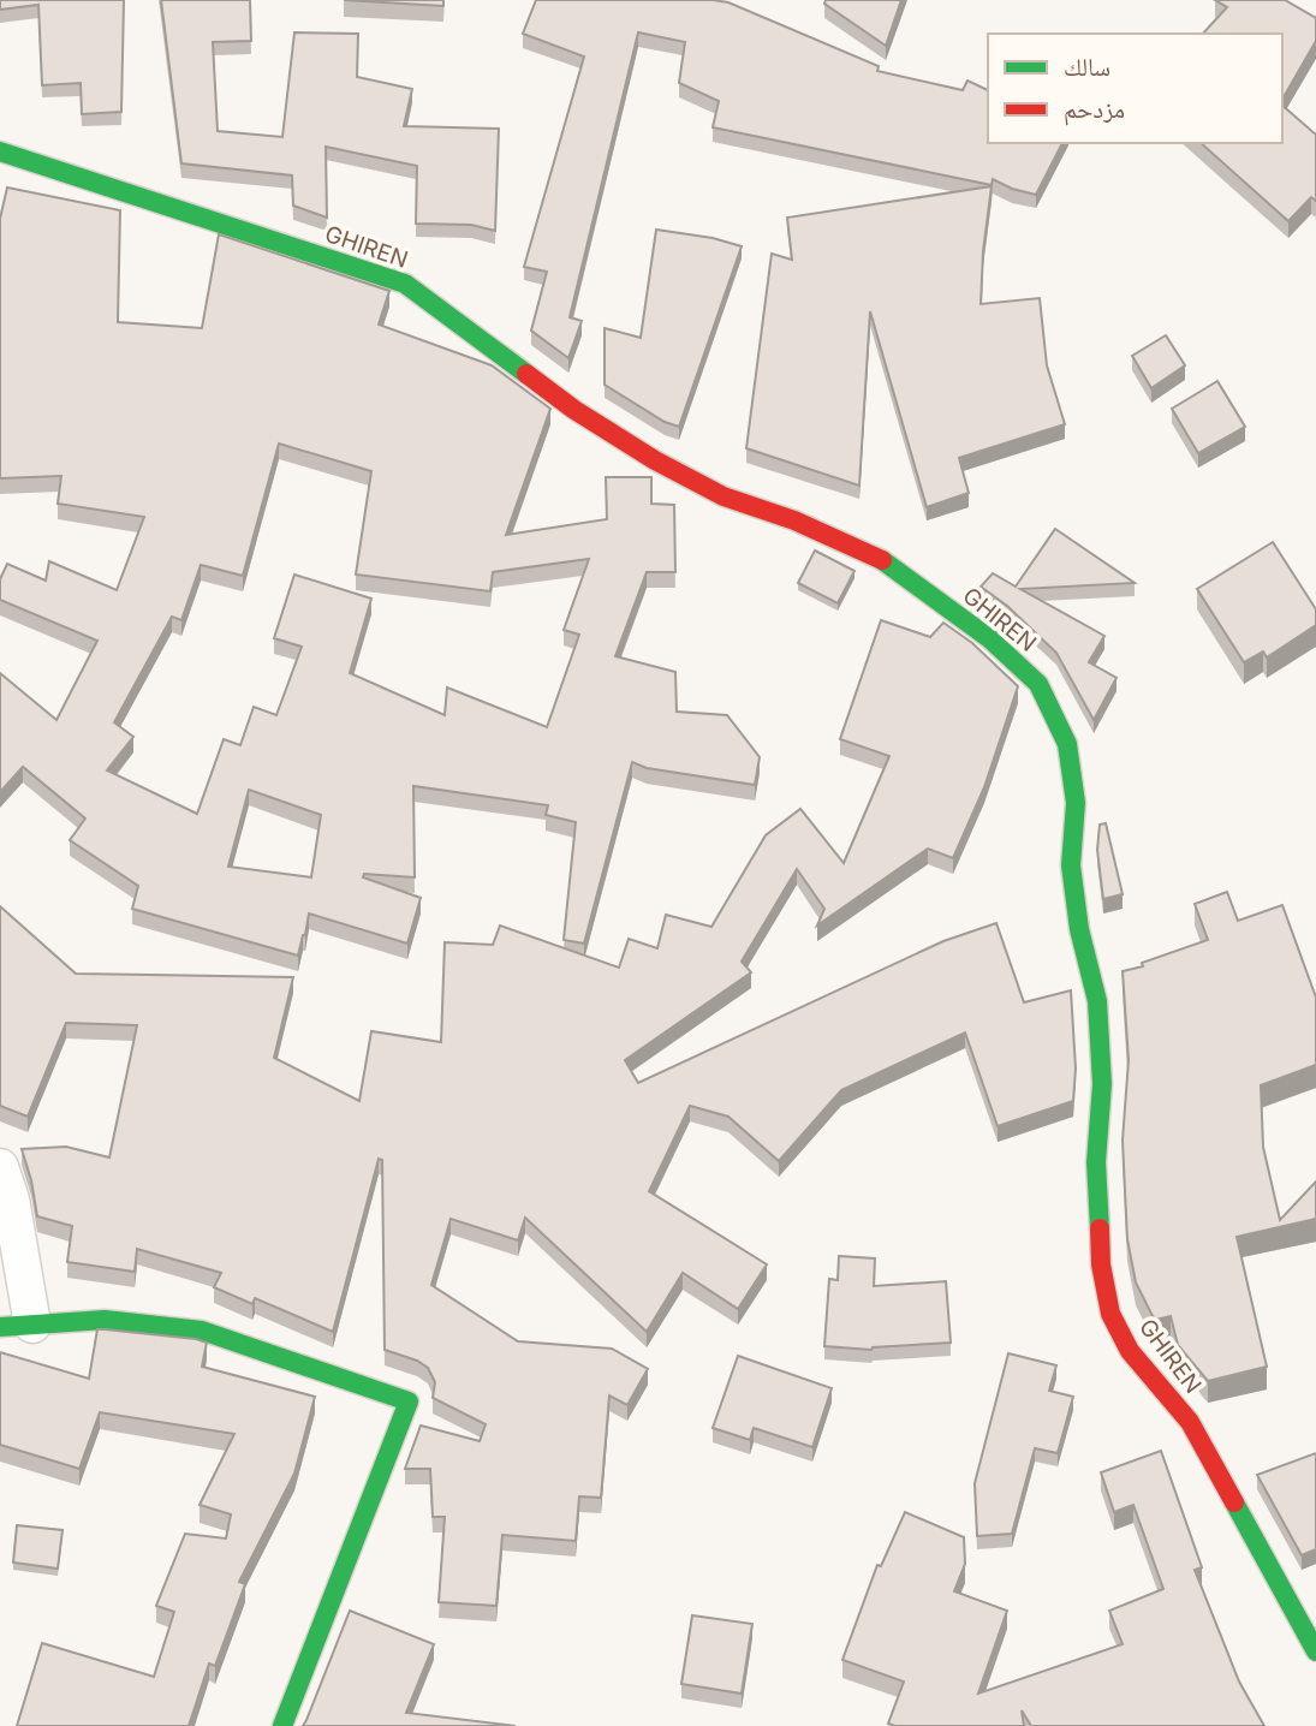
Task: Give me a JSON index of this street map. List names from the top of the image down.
{
  "streets": {
    "street": ["GHIREN"]
  },
  "legend": ["سالك", "مزدحم"]
}
